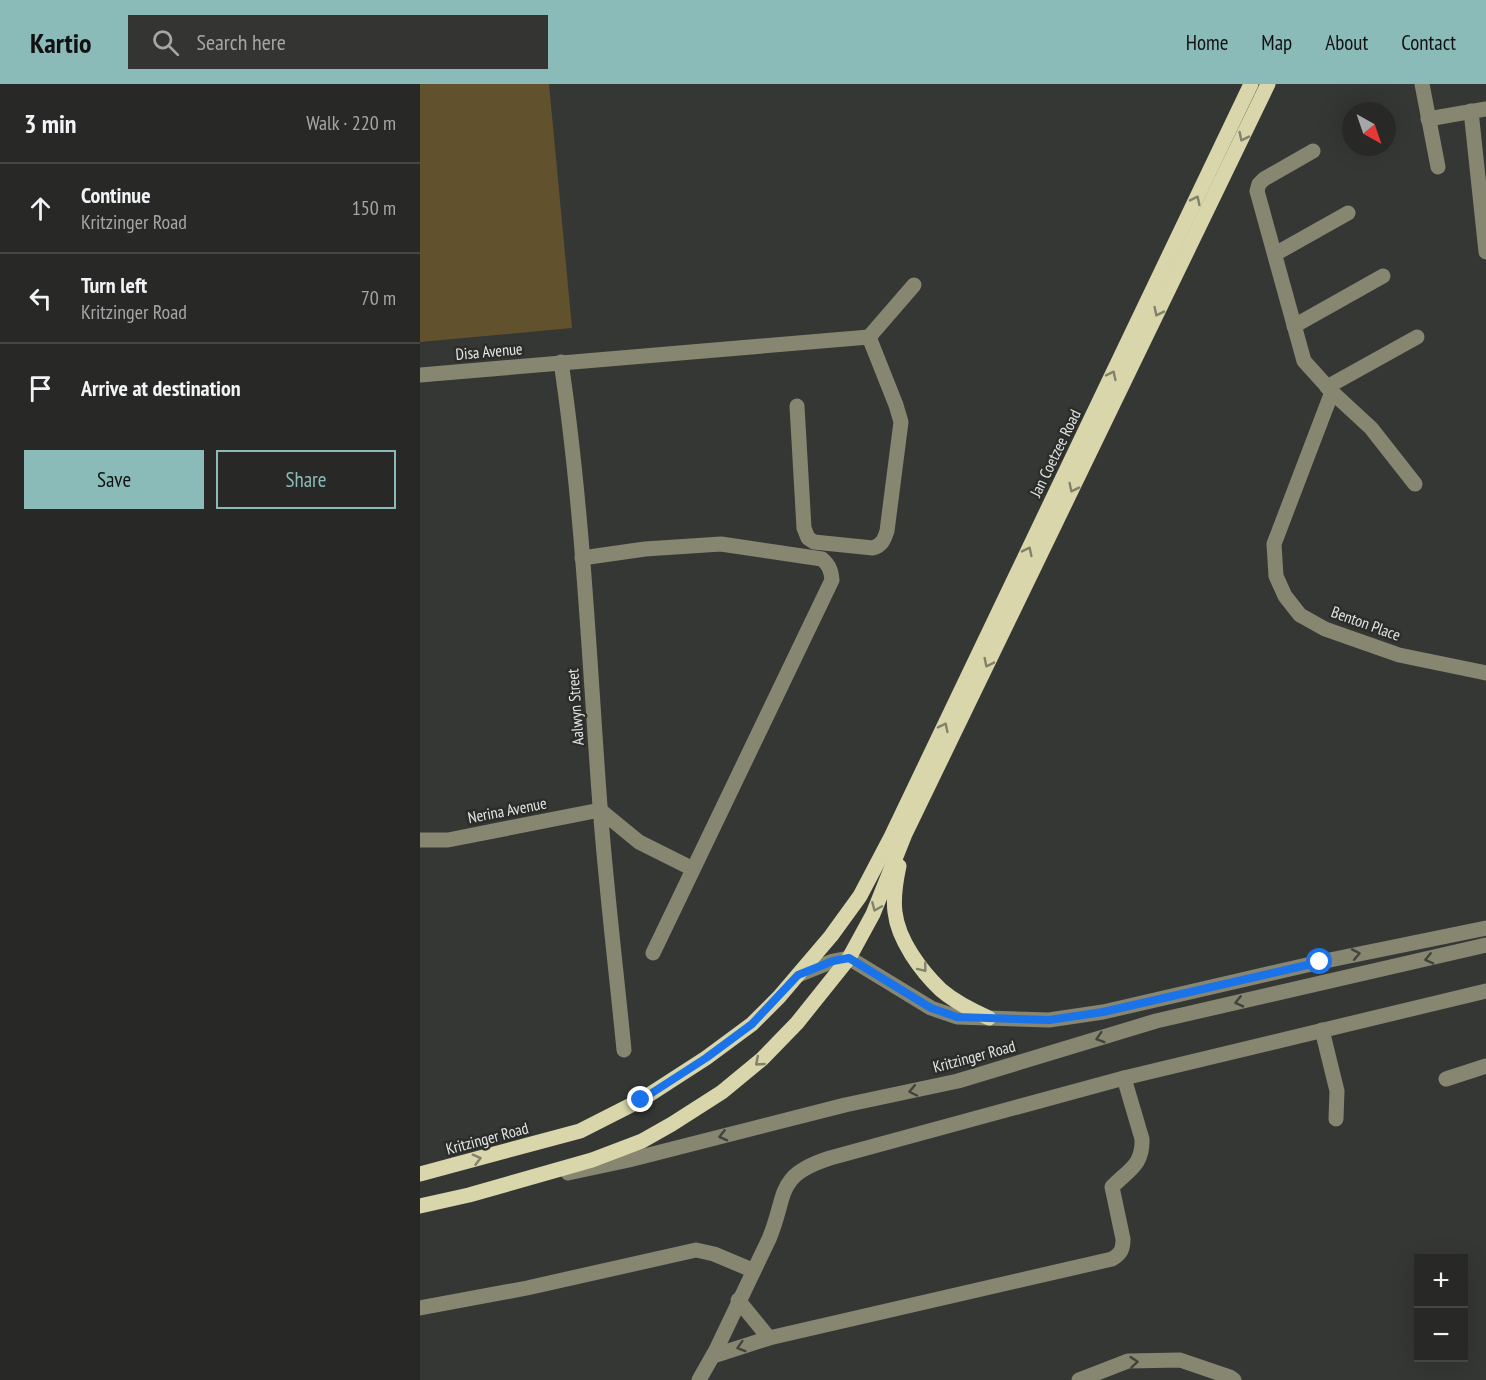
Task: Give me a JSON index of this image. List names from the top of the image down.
{
  "streets": {
    "main road": ["Jan Coetzee Road", "Kritzinger Road"],
    "street": [
      "Disa Avenue",
      "Benton Place",
      "Aalwyn Street",
      "Nerina Avenue"
    ]
  },
  "crossings": [
    ["Disa Avenue", "Aalwyn Street"],
    ["Jan Coetzee Road", "Kritzinger Road"],
    ["Aalwyn Street", "Nerina Avenue"]
  ],
  "north": "bottom right",
  "page": {
    "header": "Kartio",
    "search": "Search here",
    "nav": [
      "Home",
      "Map",
      "About",
      "Contact"
    ],
    "heading": ["3 min", "Walk · 220 m"],
    "list": [
      ["Continue", "Kritzinger Road", "150 m"],
      ["Turn left", "Kritzinger Road", "70 m"],
      "Arrive at destination"
    ],
    "buttons": ["Save", "Share"],
    "map_buttons": ["+", "−"]
  }
}
